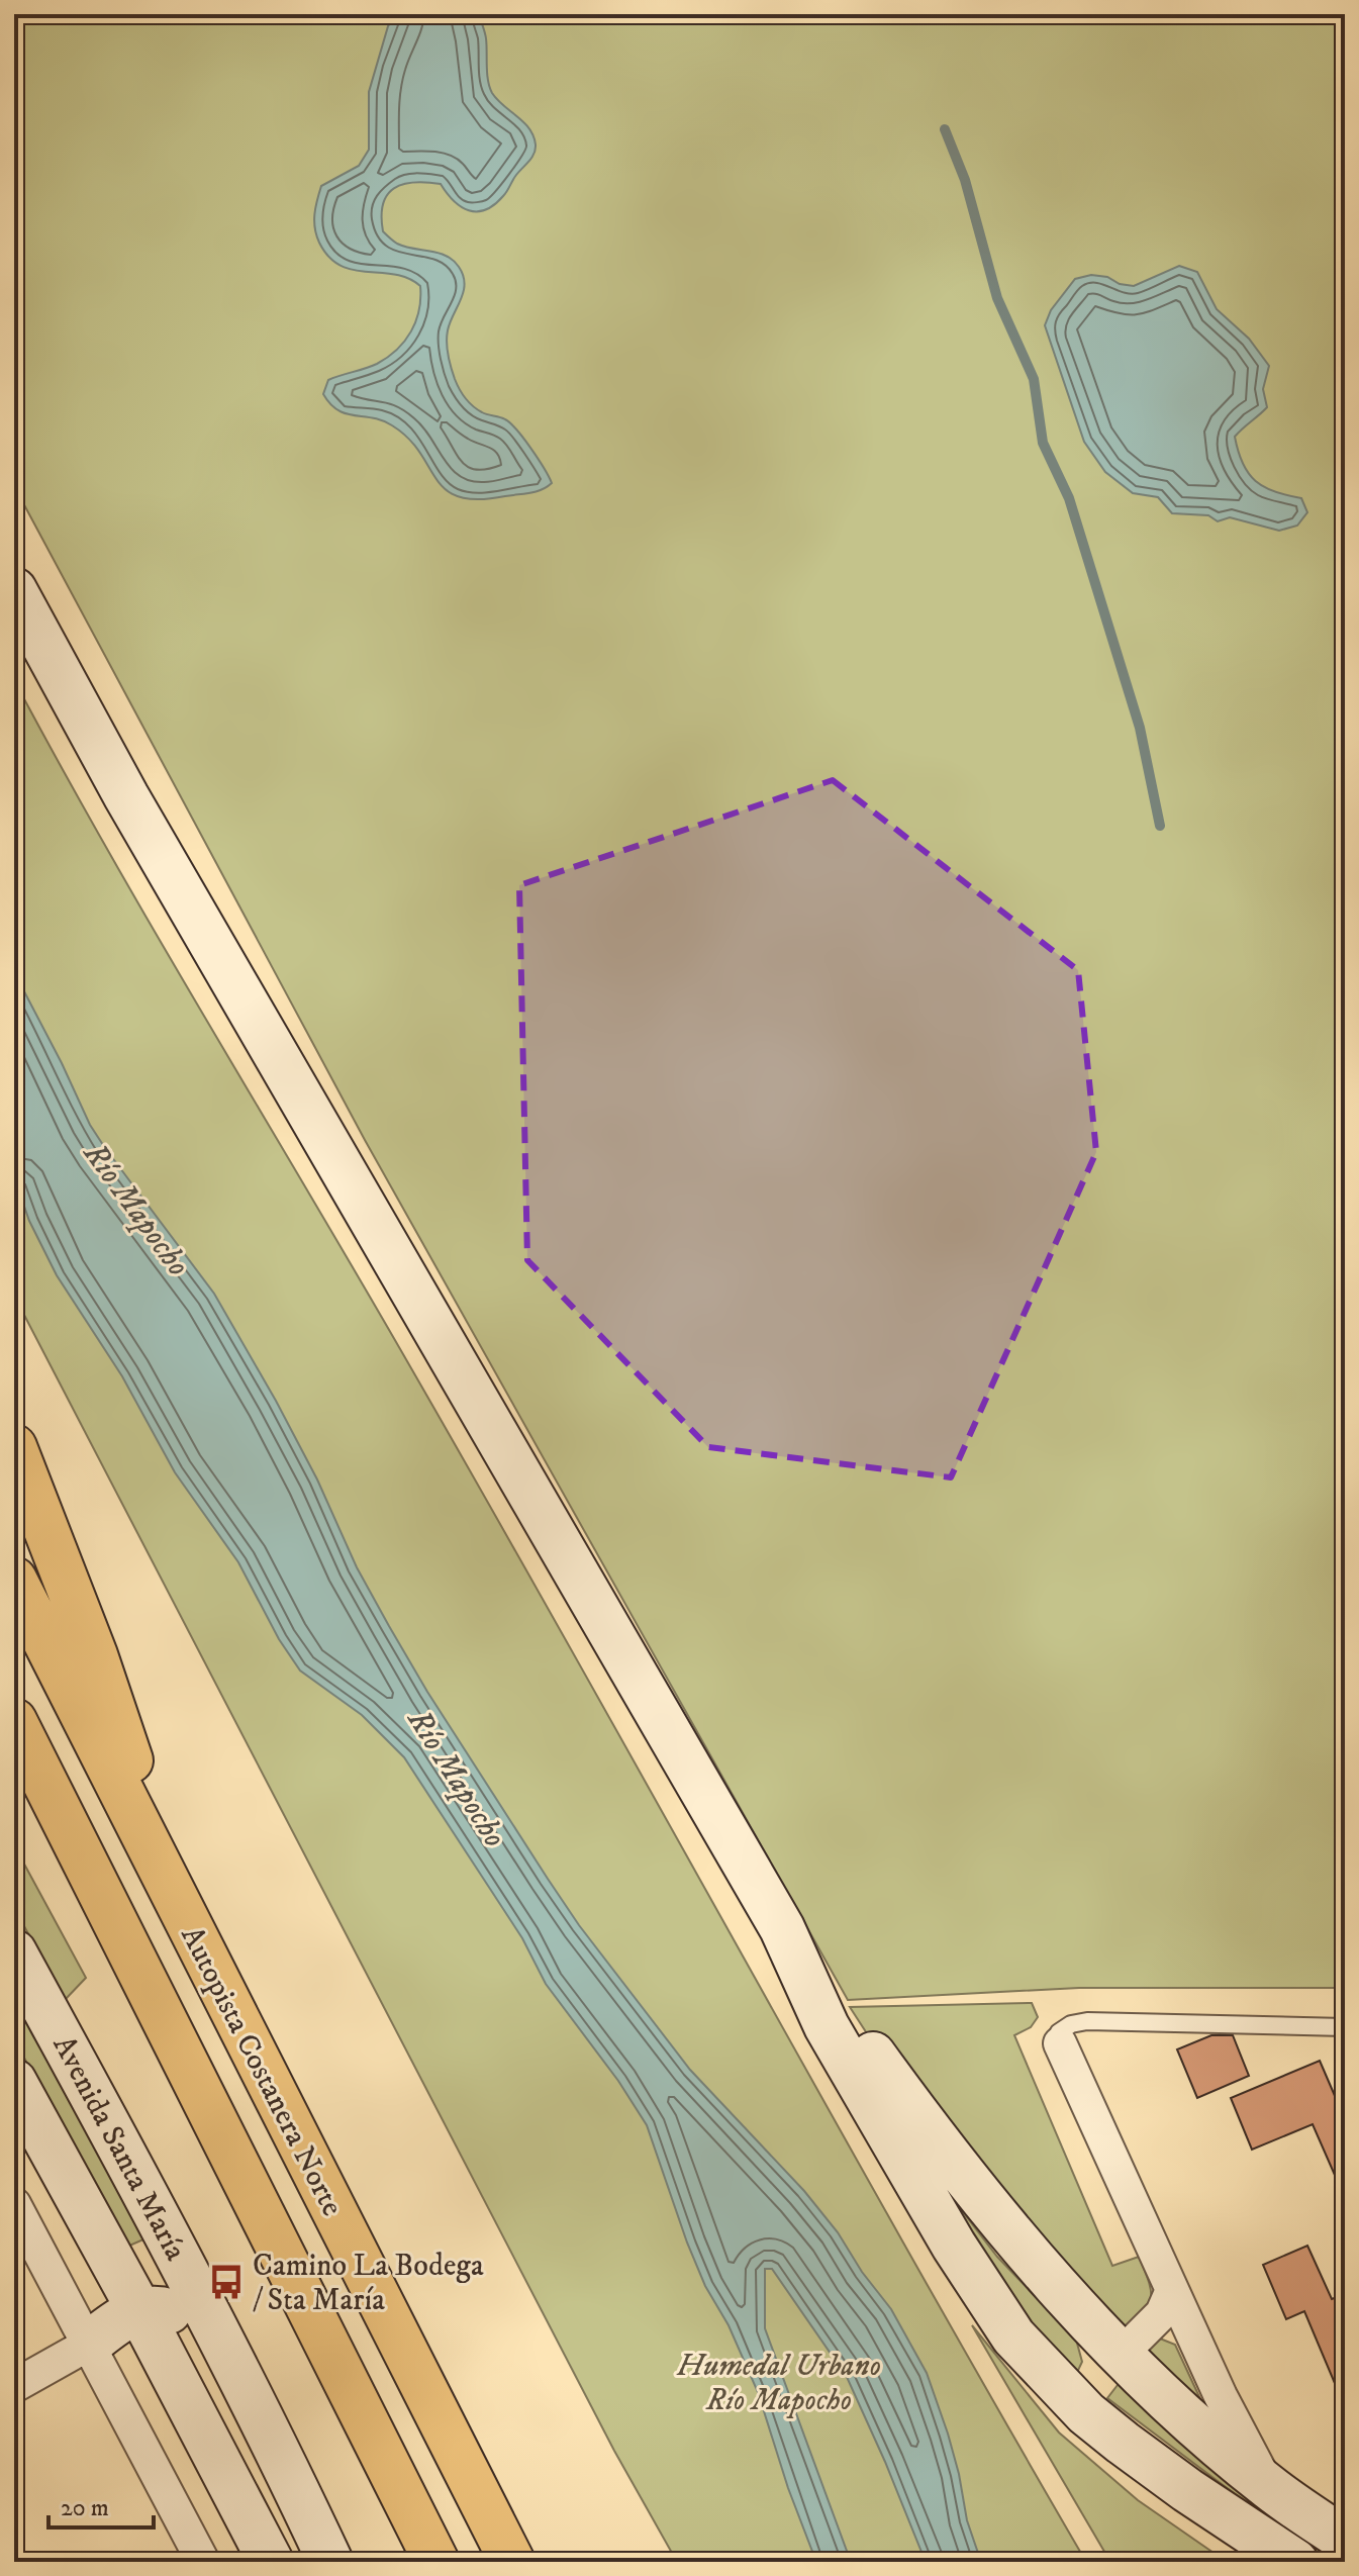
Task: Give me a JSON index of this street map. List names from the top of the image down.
{
  "streets": {
    "highway": ["Autopista Costanera Norte"],
    "main road": ["Avenida Santa María"]
  },
  "water": ["Río Mapocho"],
  "parks": ["Humedal Urbano Río Mapocho"],
  "places": {
    "bus stop": ["Camino La Bodega / Sta María"]
  },
  "scale_bar": "20 m"
}
